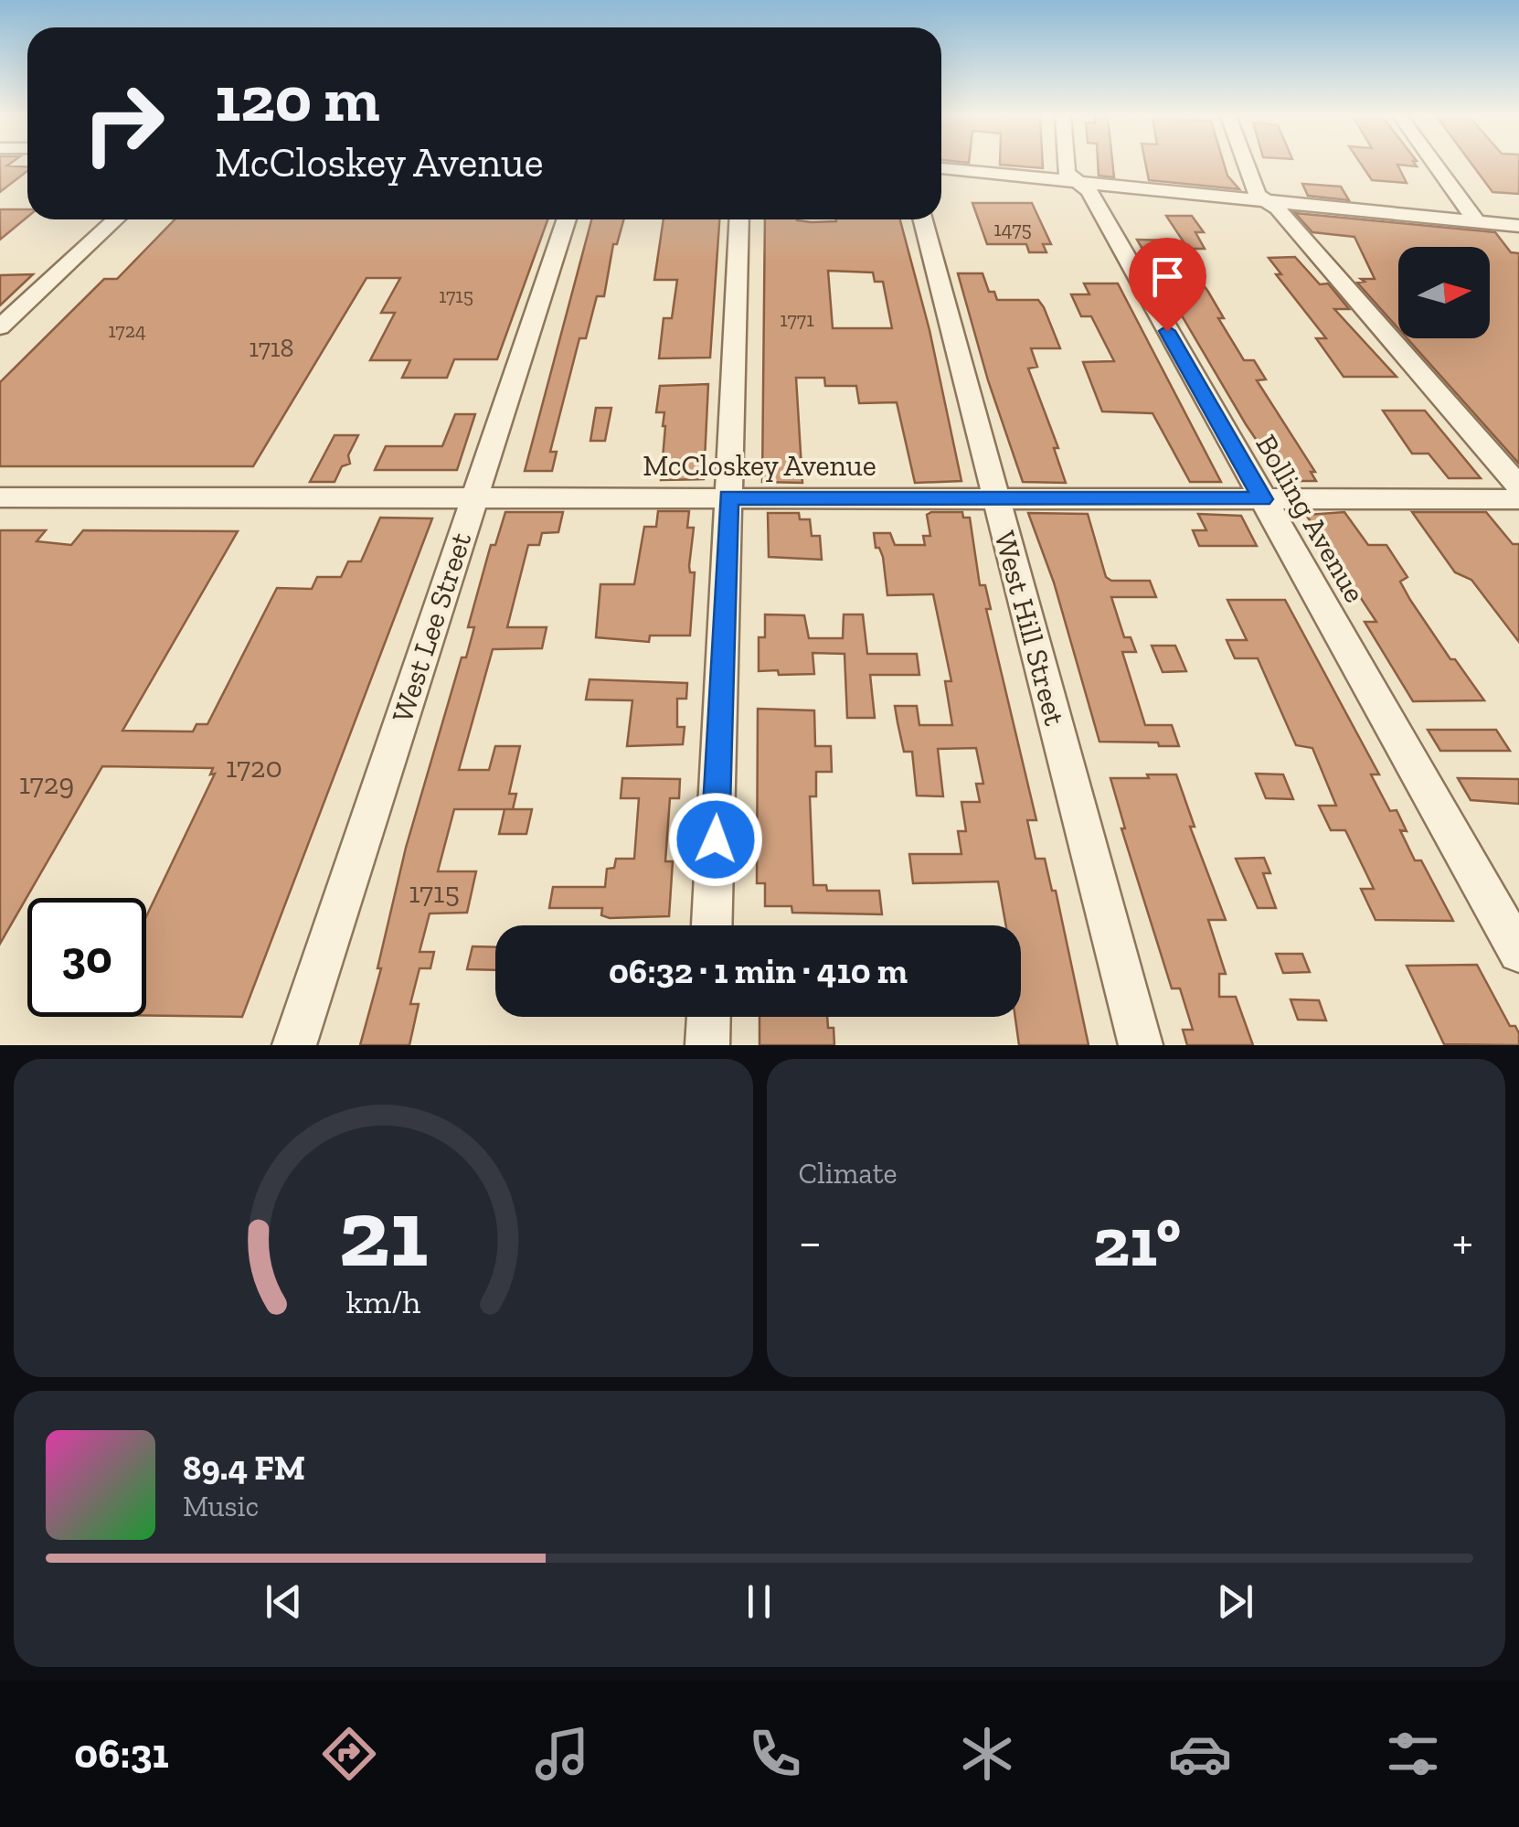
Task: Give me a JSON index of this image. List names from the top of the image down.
{
  "streets": {
    "street": [
      "McCloskey Avenue",
      "Bolling Avenue",
      "West Lee Street",
      "West Hill Street"
    ]
  },
  "crossings": [
    ["McCloskey Avenue", "Bolling Avenue"],
    ["McCloskey Avenue", "West Lee Street"],
    ["McCloskey Avenue", "West Hill Street"]
  ],
  "house_numbers": [
    "1475",
    "1715",
    "1771",
    "1724",
    "1718",
    "1720",
    "1729",
    "1715"
  ],
  "north": "right",
  "page": {
    "turn": ["120 m", "McCloskey Avenue"],
    "limit": "30",
    "trip": "06:32 · 1 min · 410 m",
    "tile": "Climate",
    "heat": ["−", "21°", "+"],
    "song": ["89.4 FM", "Music"],
    "tabs": "06:31",
    "gauge": ["21", "km/h"]
  }
}
